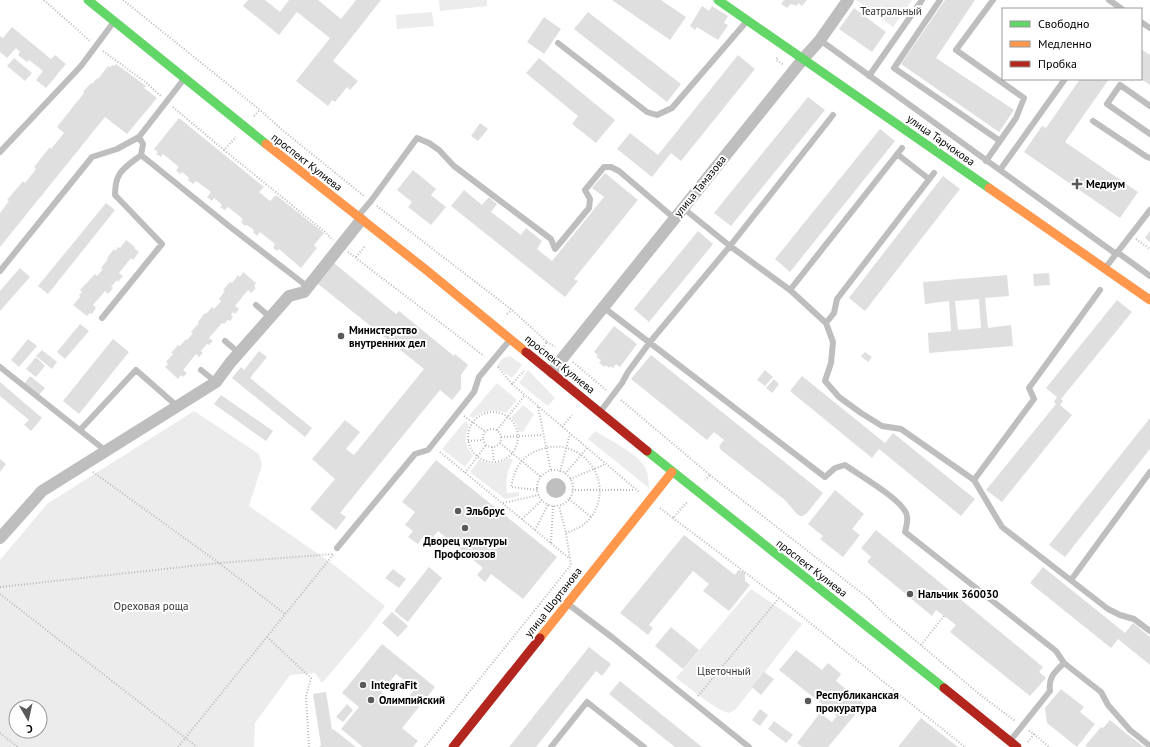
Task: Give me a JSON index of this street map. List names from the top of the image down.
{
  "streets": {
    "main road": ["улица Тарчокова", "проспект Кулиева", "улица Шортанова"],
    "street": ["улица Тамазова"]
  },
  "crossings": [
    ["улица Тарчокова", "улица Тамазова"],
    ["проспект Кулиева", "улица Тамазова"],
    ["проспект Кулиева", "улица Шортанова"]
  ],
  "parks": ["Театральный", "Ореховая роща", "Цветочный"],
  "places": {
    "health": ["Медиум"],
    "other": [
      "Министерство внутренних дел",
      "Эльбрус",
      "Дворец культуры Профсоюзов",
      "Нальчик 360030",
      "IntegraFit",
      "Олимпийский",
      "Республиканская прокуратура"
    ]
  },
  "legend": ["Свободно", "Медленно", "Пробка"],
  "north": "bottom"
}
